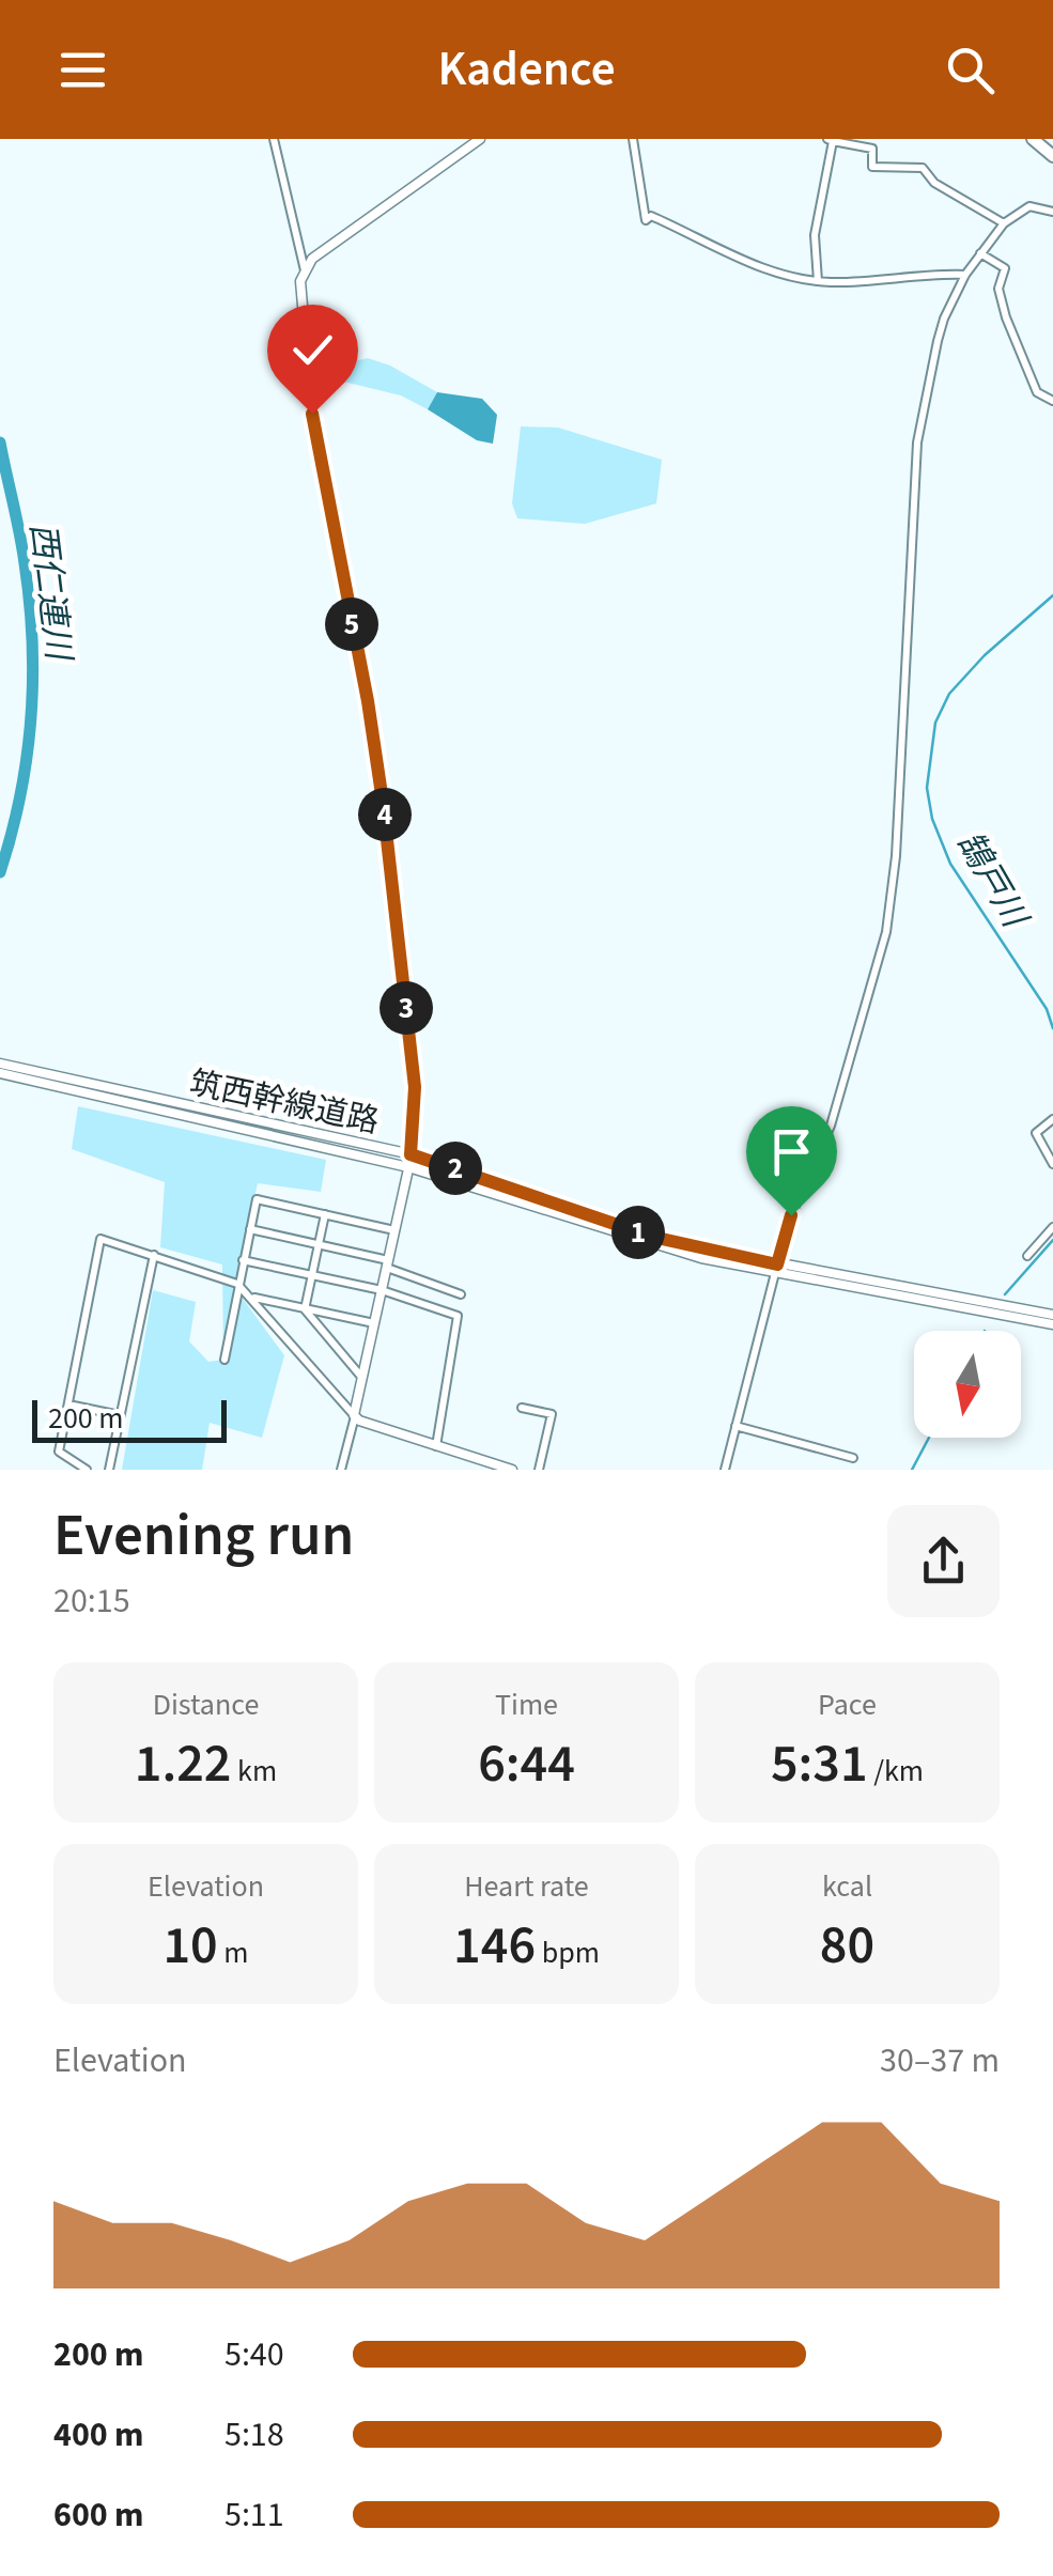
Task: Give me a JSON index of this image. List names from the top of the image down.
{
  "streets": {
    "street": ["筑西幹線道路"]
  },
  "water": ["西仁連川", "鵠戸川"],
  "scale_bar": "200 m",
  "north": "bottom",
  "page": {
    "header": "Kadence",
    "pins": [
      "5",
      "4",
      "3",
      "2",
      "1"
    ],
    "scale": "200 m",
    "heading": ["Evening run", "20:15"],
    "stats": [
      ["Distance", "1.22 km"],
      ["Time", "6:44"],
      ["Pace", "5:31 /km"],
      ["Elevation", "10 m"],
      ["Heart rate", "146 bpm"],
      ["kcal", "80"]
    ],
    "chart": ["Elevation", "30–37 m"],
    "list": [
      {
        "name": "200 m",
        "note": "5:40"
      },
      {
        "name": "400 m",
        "note": "5:18"
      },
      {
        "name": "600 m",
        "note": "5:11"
      }
    ]
  }
}
